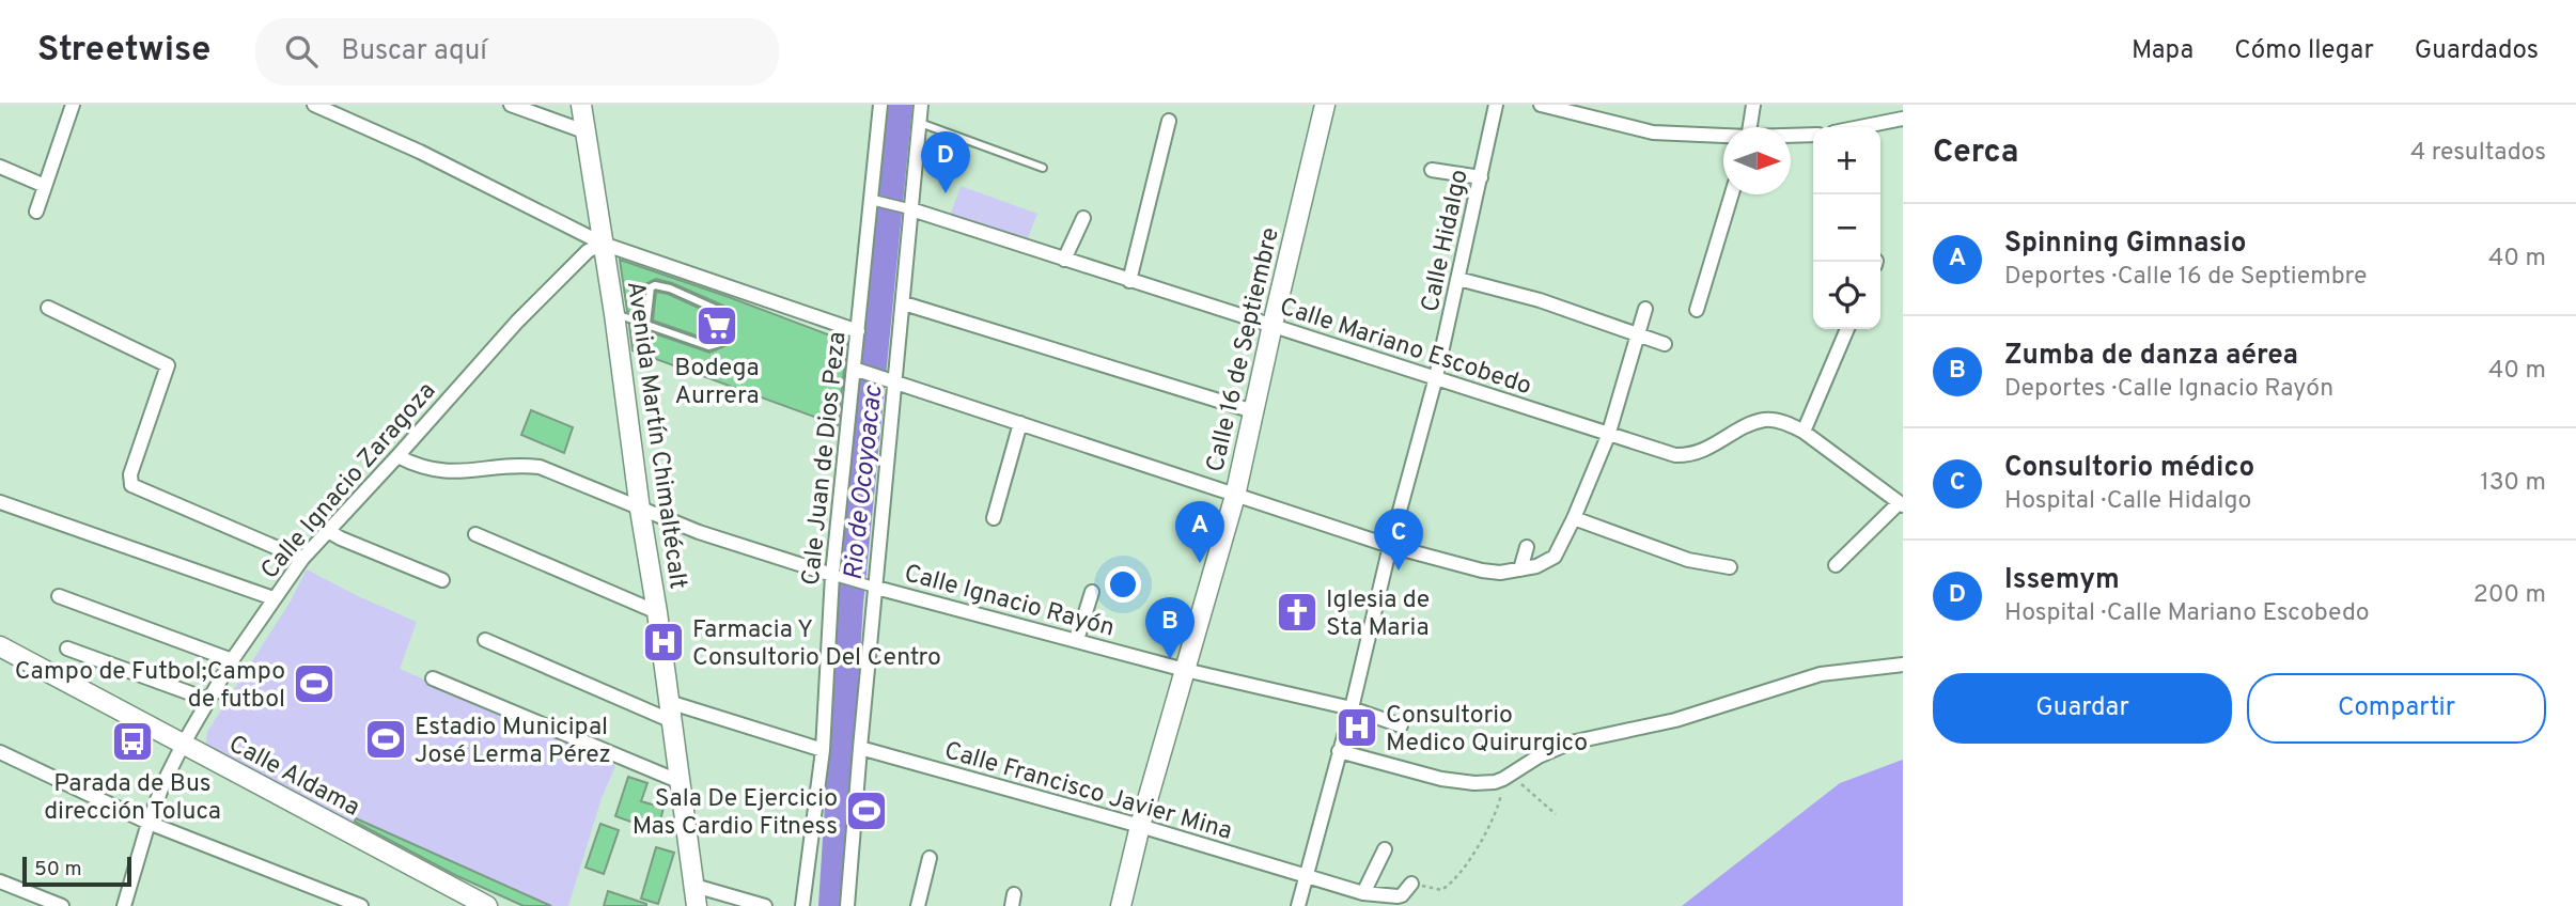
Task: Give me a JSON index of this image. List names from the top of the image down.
{
  "streets": {
    "main road": ["Calle 16 de Septiembre", "Avenida Martín Chimaltécalt", "Calle Aldama"],
    "street": [
      "Calle Hidalgo",
      "Calle Mariano Escobedo",
      "Cale Juan de Dios Peza",
      "Calle Ignacio Zaragoza",
      "Calle Ignacio Rayón",
      "Calle Francisco Javier Mina"
    ]
  },
  "crossings": [
    ["Calle Hidalgo", "Calle Mariano Escobedo"],
    ["Calle Hidalgo", "Calle Ignacio Rayón"],
    ["Calle Hidalgo", "Calle Francisco Javier Mina"],
    ["Calle Mariano Escobedo", "Calle 16 de Septiembre"],
    ["Calle Mariano Escobedo", "Cale Juan de Dios Peza"],
    ["Calle 16 de Septiembre", "Calle Ignacio Rayón"],
    ["Calle 16 de Septiembre", "Calle Francisco Javier Mina"],
    ["Avenida Martín Chimaltécalt", "Calle Ignacio Zaragoza"],
    ["Calle Ignacio Zaragoza", "Calle Aldama"]
  ],
  "water": ["Rio de Ocoyoacac"],
  "places": {
    "supermarket": ["Bodega Aurrera"],
    "church": ["Iglesia de Sta Maria"],
    "hospital": ["Farmacia Y Consultorio Del Centro", "Consultorio Medico Quirurgico"],
    "sports": ["Campo de Futbol;Campo de futbol", "Estadio Municipal José Lerma Pérez", "Sala De Ejercicio Mas Cardio Fitness"],
    "bus stop": ["Parada de Bus dirección Toluca"]
  },
  "scale_bar": "50 m",
  "north": "right",
  "page": {
    "header": "Streetwise",
    "search": "Buscar aquí",
    "nav": ["Mapa", "Cómo llegar", "Guardados"],
    "heading": ["Cerca", "4 resultados"],
    "map_buttons": ["+", "−"],
    "pins": [
      "D",
      "A",
      "C",
      "B"
    ],
    "list": [
      {
        "mark": "A",
        "name": "Spinning Gimnasio",
        "note": "Deportes · Calle 16 de Septiembre",
        "value": "40 m"
      },
      {
        "mark": "B",
        "name": "Zumba de danza aérea",
        "note": "Deportes · Calle Ignacio Rayón",
        "value": "40 m"
      },
      {
        "mark": "C",
        "name": "Consultorio médico",
        "note": "Hospital · Calle Hidalgo",
        "value": "130 m"
      },
      {
        "mark": "D",
        "name": "Issemym",
        "note": "Hospital · Calle Mariano Escobedo",
        "value": "200 m"
      }
    ],
    "buttons": ["Guardar", "Compartir"],
    "scale": "50 m"
  }
}
